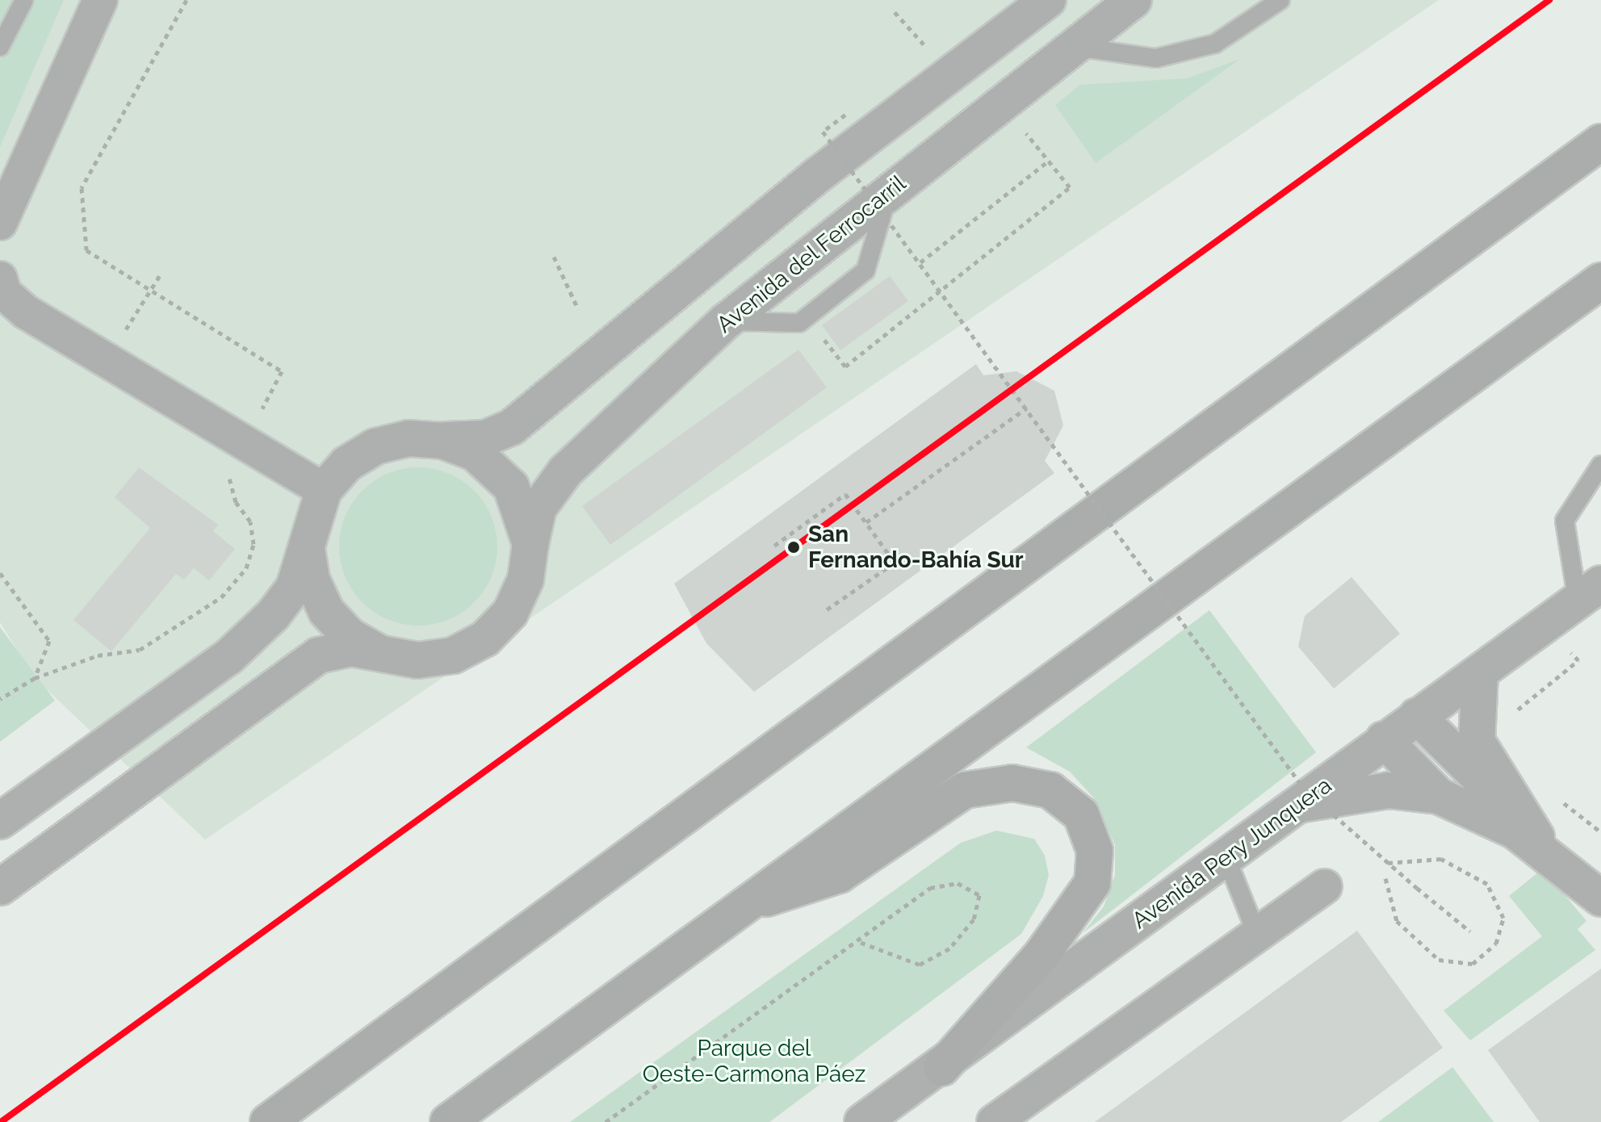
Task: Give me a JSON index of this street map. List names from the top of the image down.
{
  "streets": {
    "street": ["Avenida del Ferrocarril", "Avenida Pery Junquera"]
  },
  "parks": ["Parque del Oeste-Carmona Páez"],
  "places": ["San Fernando-Bahía Sur"]
}
